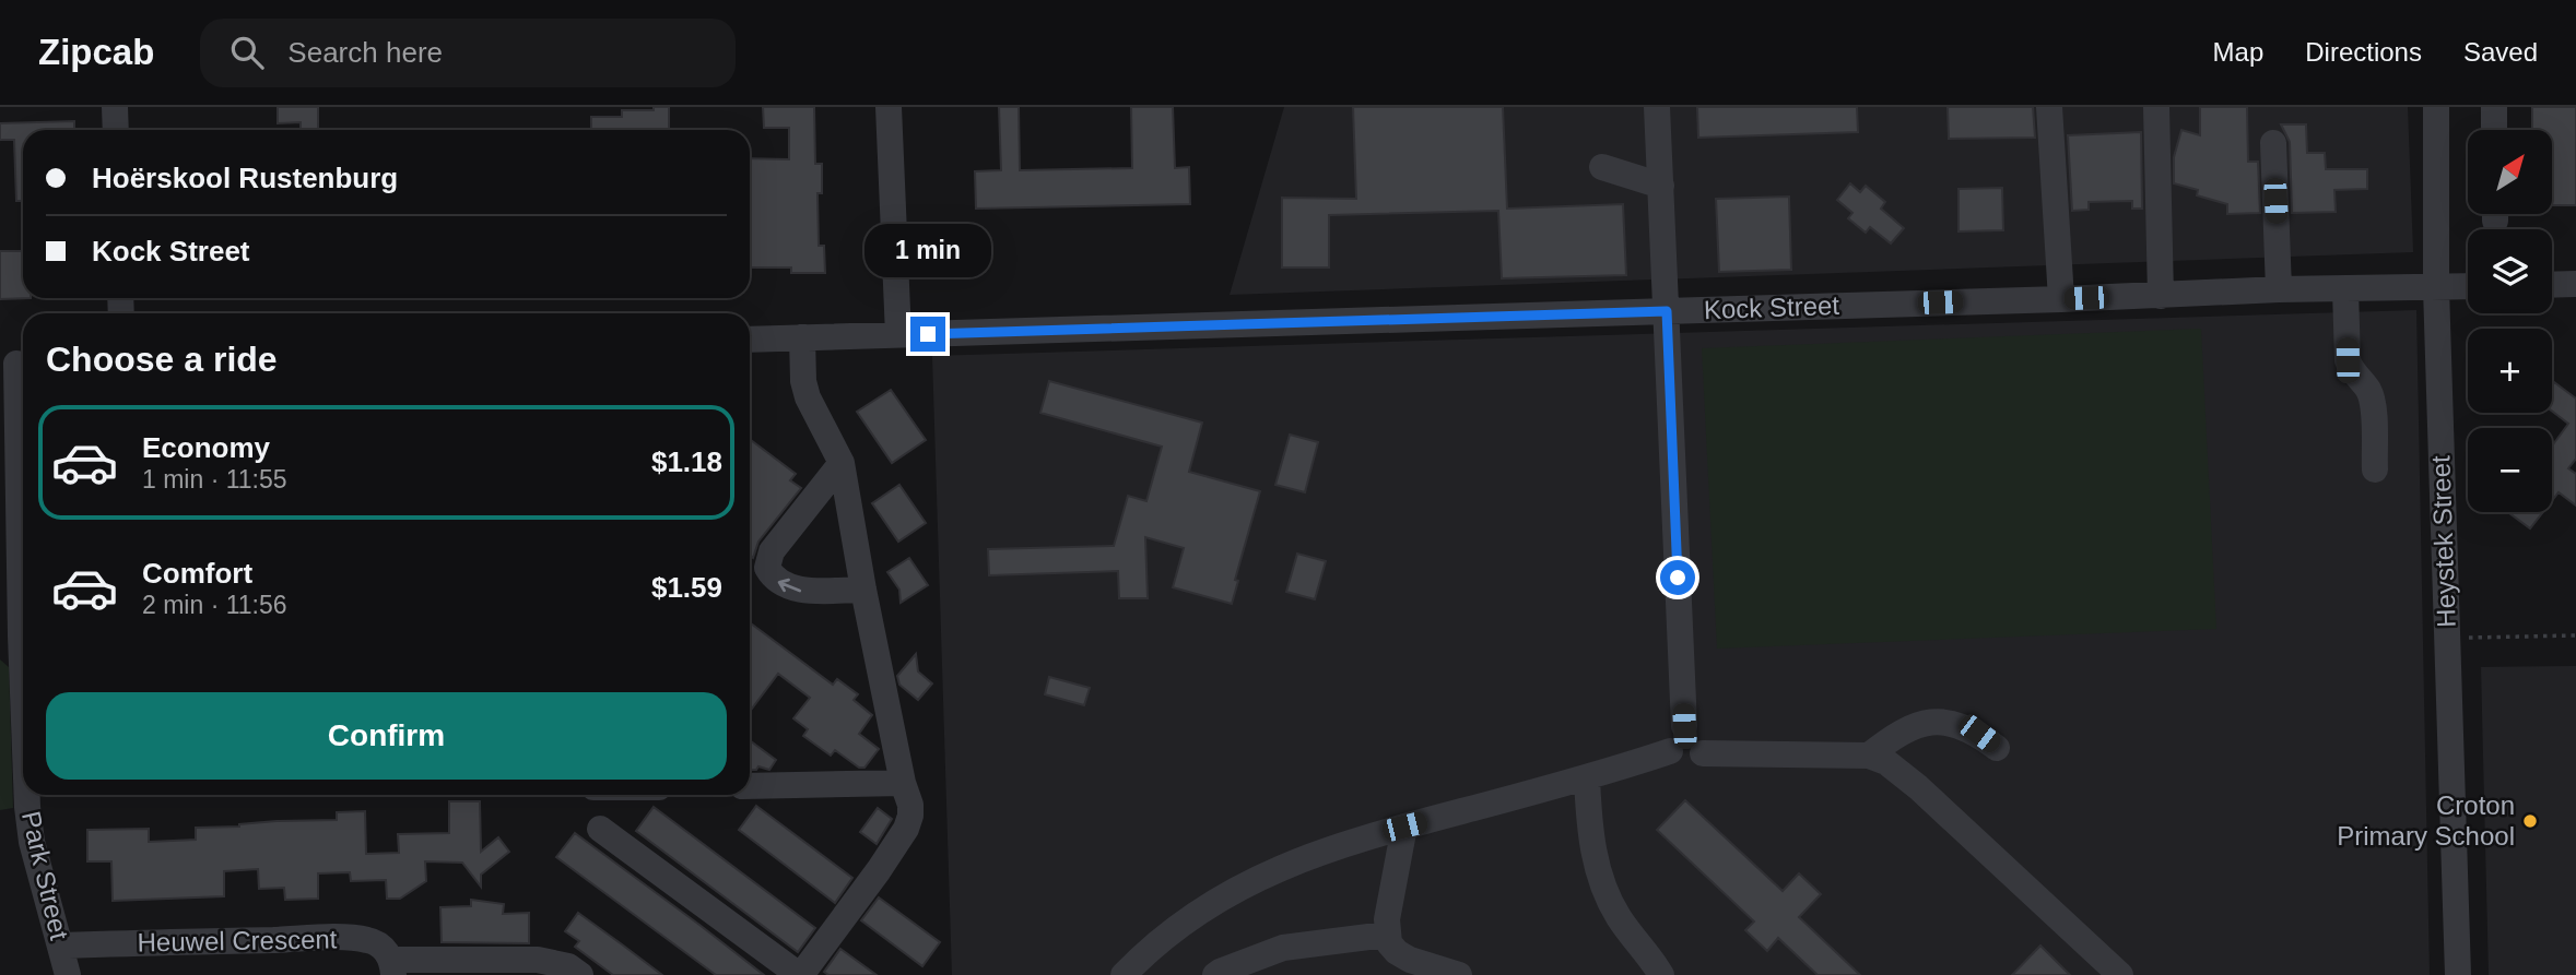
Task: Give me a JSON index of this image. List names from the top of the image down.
{
  "streets": {
    "street": [
      "Kock Street",
      "Heystek Street",
      "Park Street",
      "Heuwel Crescent"
    ]
  },
  "crossings": [
    ["Kock Street", "Heystek Street"],
    ["Park Street", "Heuwel Crescent"]
  ],
  "places": ["Croton Primary School"],
  "north": "top right",
  "page": {
    "header": "Zipcab",
    "search": "Search here",
    "nav": ["Map", "Directions", "Saved"],
    "map_buttons": ["+", "−"],
    "banner": ["Hoërskool Rustenburg", "Kock Street"],
    "bubble": "1 min",
    "heading": "Choose a ride",
    "list": [
      {
        "name": "Economy",
        "note": "1 min · 11:55",
        "value": "$1.18"
      },
      {
        "name": "Comfort",
        "note": "2 min · 11:56",
        "value": "$1.59"
      }
    ],
    "buttons": "Confirm"
  }
}
